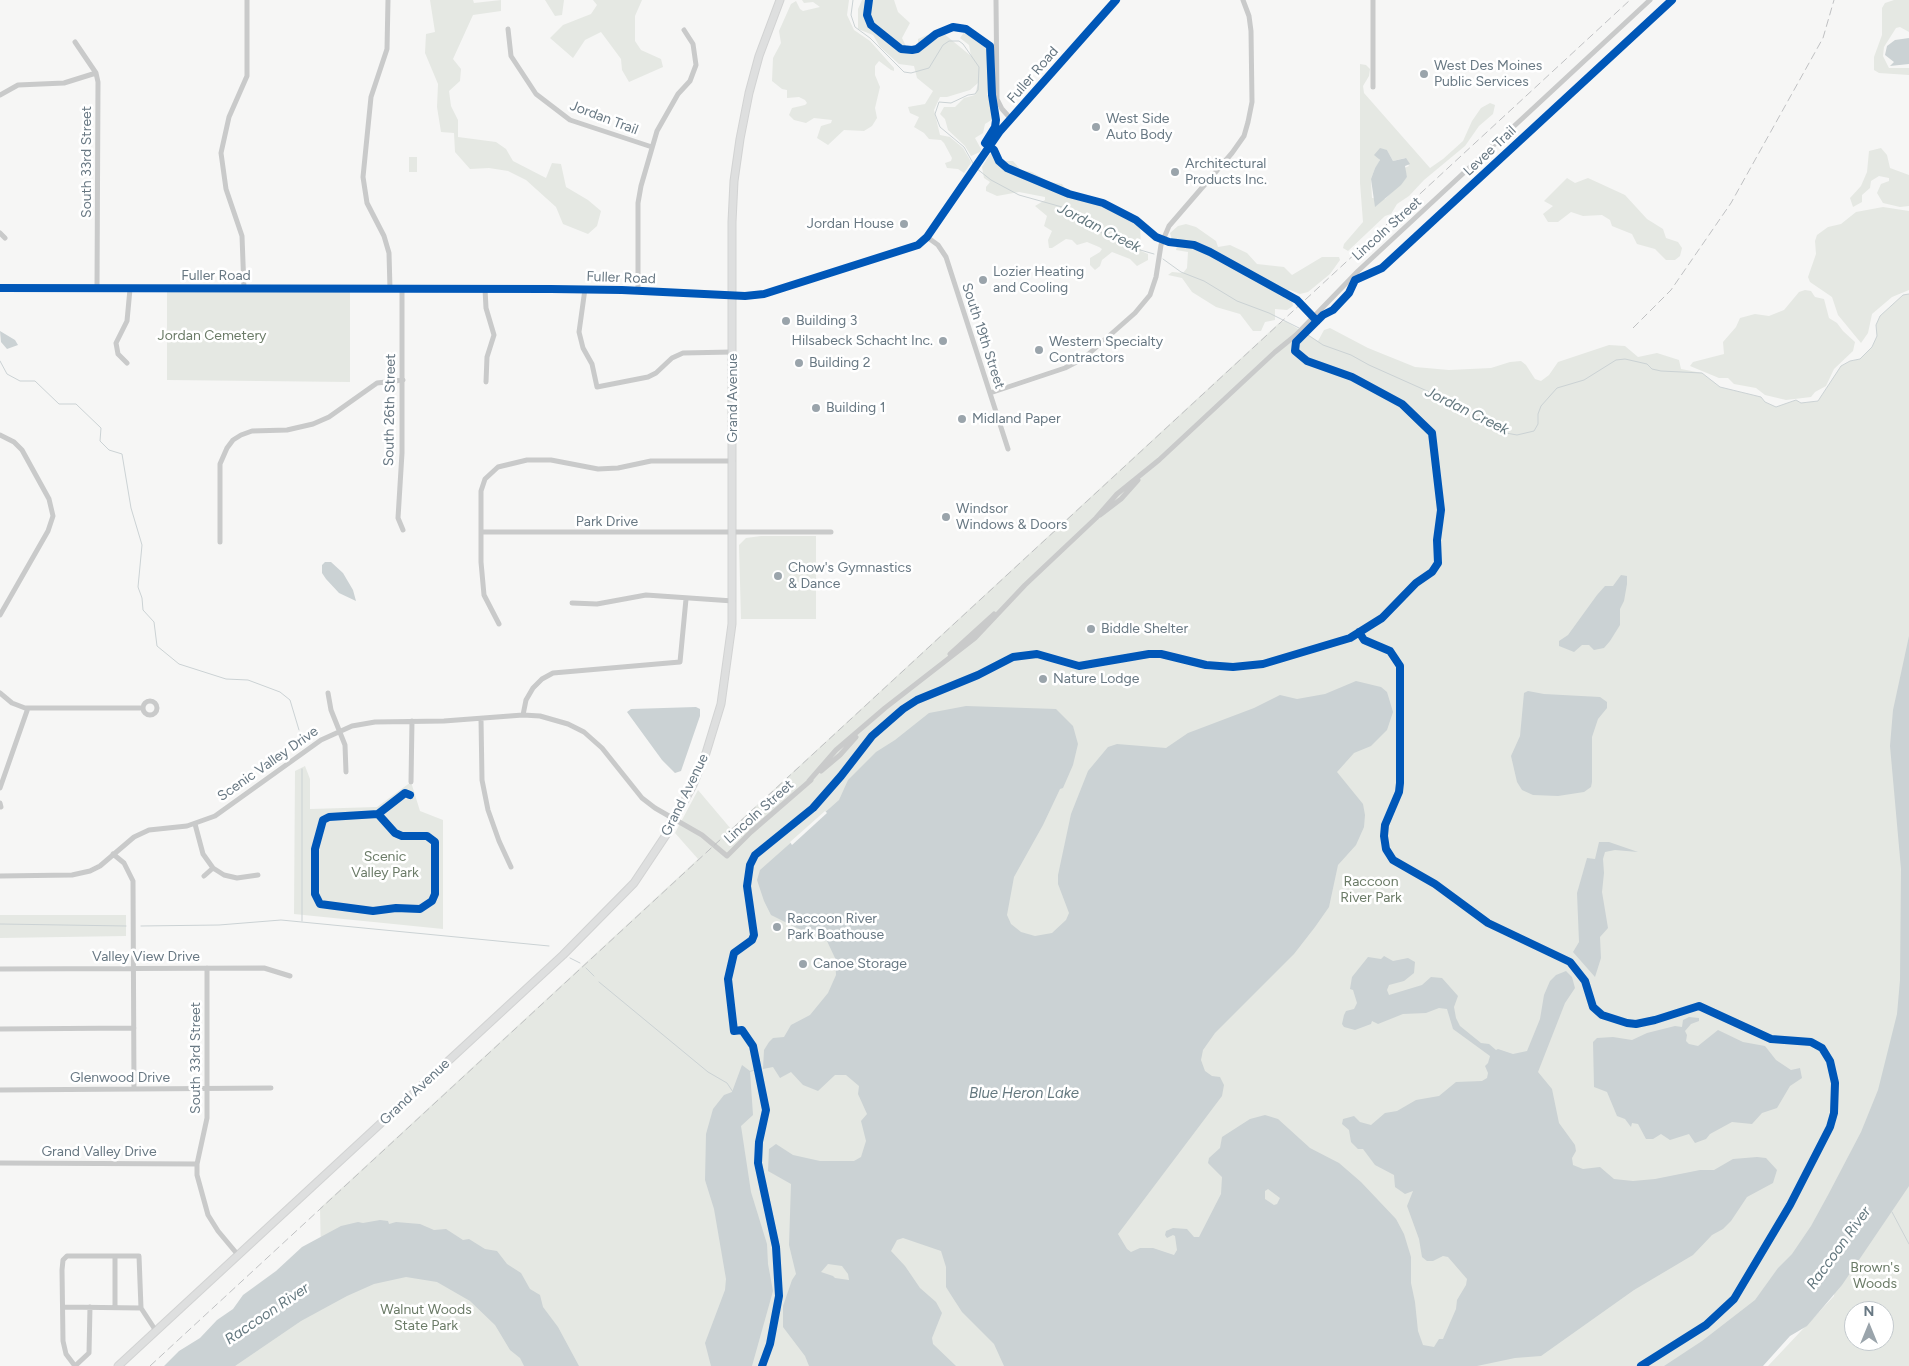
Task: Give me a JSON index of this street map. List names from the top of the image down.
{
  "streets": {
    "main road": ["Grand Avenue"],
    "street": [
      "Fuller Road",
      "Jordan Trail",
      "South 33rd Street",
      "Lincoln Street",
      "South 19th Street",
      "South 26th Street",
      "Park Drive",
      "Scenic Valley Drive",
      "Valley View Drive",
      "Glenwood Drive",
      "Grand Valley Drive"
    ],
    "cycle path": ["Levee Trail"]
  },
  "crossings": [
    ["Fuller Road", "South 33rd Street"],
    ["Fuller Road", "South 19th Street"],
    ["Fuller Road", "Grand Avenue"],
    ["Fuller Road", "South 26th Street"],
    ["South 33rd Street", "Grand Avenue"],
    ["South 33rd Street", "Valley View Drive"],
    ["South 33rd Street", "Glenwood Drive"],
    ["South 33rd Street", "Grand Valley Drive"],
    ["Lincoln Street", "Grand Avenue"],
    ["Lincoln Street", "Scenic Valley Drive"],
    ["Grand Avenue", "Park Drive"],
    ["Grand Avenue", "Scenic Valley Drive"]
  ],
  "water": ["Jordan Creek", "Blue Heron Lake", "Raccoon River"],
  "parks": [
    "Jordan Cemetery",
    "Scenic Valley Park",
    "Raccoon River Park",
    "Brown's Woods",
    "Walnut Woods State Park"
  ],
  "places": [
    "West Des Moines Public Services",
    "West Side Auto Body",
    "Architectural Products Inc.",
    "Jordan House",
    "Lozier Heating and Cooling",
    "Building 3",
    "Hilsabeck Schacht Inc.",
    "Western Specialty Contractors",
    "Building 2",
    "Building 1",
    "Midland Paper",
    "Windsor Windows & Doors",
    "Chow's Gymnastics & Dance",
    "Biddle Shelter",
    "Nature Lodge",
    "Raccoon River Park Boathouse",
    "Canoe Storage"
  ],
  "north": "top"
}
